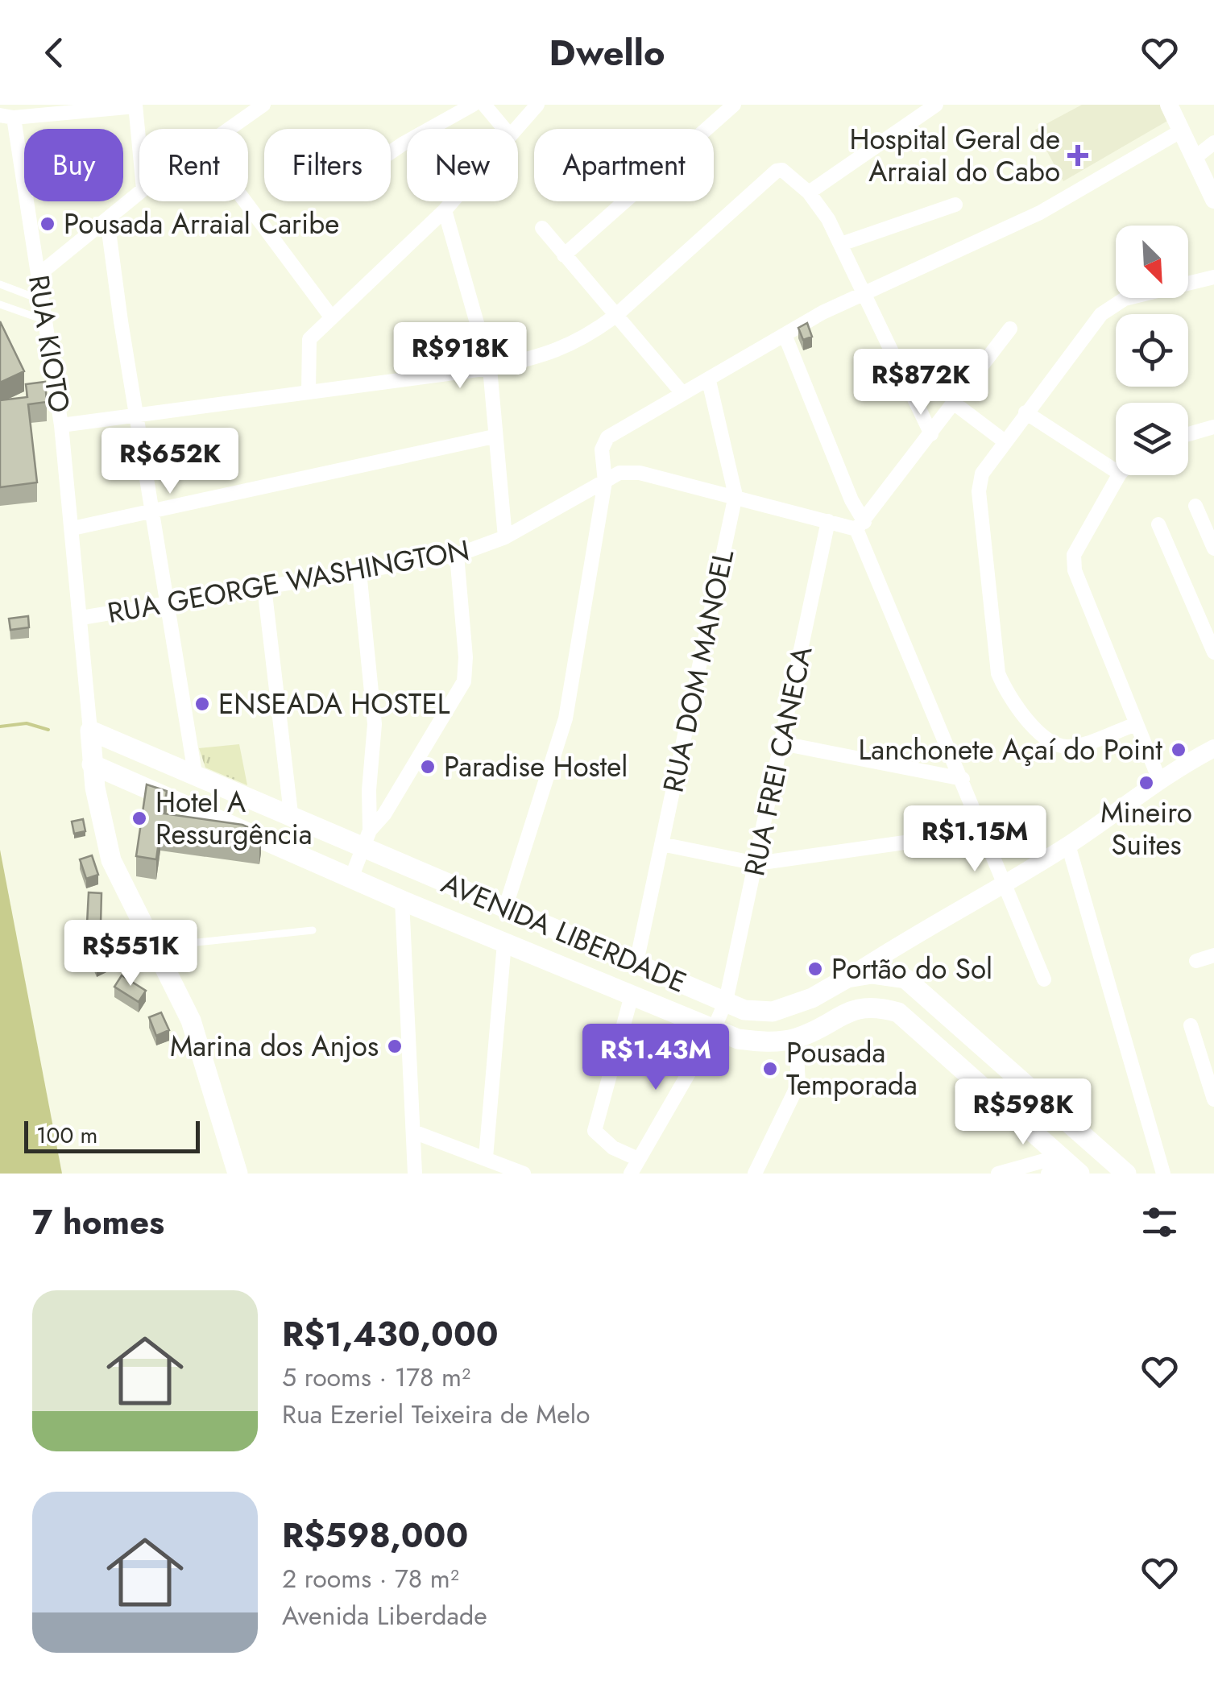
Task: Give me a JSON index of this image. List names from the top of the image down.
{
  "streets": {
    "main road": ["RUA KIOTO", "AVENIDA LIBERDADE"],
    "street": ["RUA GEORGE WASHINGTON", "RUA DOM MANOEL", "RUA FREI CANECA"]
  },
  "crossings": [
    ["RUA KIOTO", "RUA GEORGE WASHINGTON"],
    ["RUA KIOTO", "AVENIDA LIBERDADE"],
    ["RUA GEORGE WASHINGTON", "RUA DOM MANOEL"],
    ["RUA GEORGE WASHINGTON", "RUA FREI CANECA"],
    ["RUA DOM MANOEL", "AVENIDA LIBERDADE"],
    ["RUA FREI CANECA", "AVENIDA LIBERDADE"]
  ],
  "places": {
    "health": ["Hospital Geral de Arraial do Cabo"],
    "other": [
      "Pousada Arraial Caribe",
      "ENSEADA HOSTEL",
      "Lanchonete Açaí do Point",
      "Paradise Hostel",
      "Mineiro Suites",
      "Hotel A Ressurgência",
      "Portão do Sol",
      "Marina dos Anjos",
      "Pousada Temporada"
    ]
  },
  "scale_bar": "100 m",
  "north": "bottom right",
  "page": {
    "header": "Dwello",
    "chip": [
      "Buy",
      "Rent",
      "Filters",
      "New",
      "Apartment"
    ],
    "price": [
      "R$918K",
      "R$872K",
      "R$652K",
      "R$1.15M",
      "R$551K",
      "R$1.43M",
      "R$598K"
    ],
    "scale": "100 m",
    "heading": "7 homes",
    "list": [
      {
        "name": "R$1,430,000",
        "note": "5 rooms · 178 m² · Rua Ezeriel Teixeira de Melo"
      },
      {
        "name": "R$598,000",
        "note": "2 rooms · 78 m² · Avenida Liberdade"
      }
    ]
  }
}
